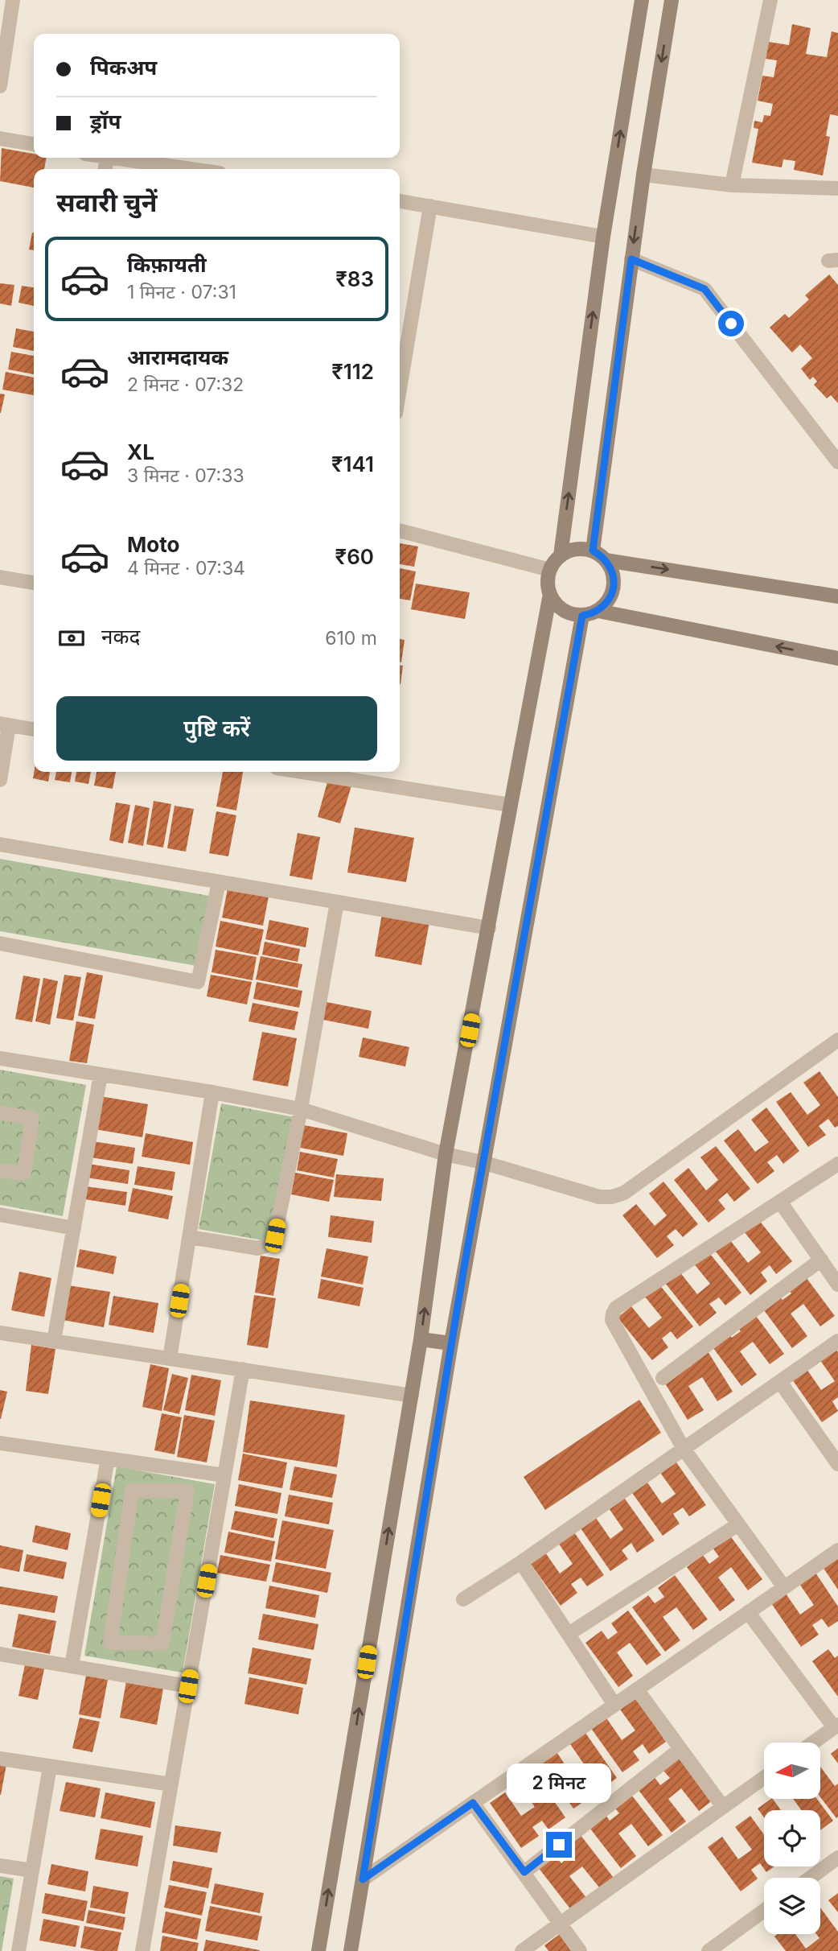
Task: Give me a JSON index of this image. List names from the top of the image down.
{
  "north": "left",
  "page": {
    "banner": ["पिकअप", "ड्रॉप"],
    "heading": "सवारी चुनें",
    "list": [
      {
        "name": "किफ़ायती",
        "note": "1 मिनट · 07:31",
        "value": "₹83"
      },
      {
        "name": "आरामदायक",
        "note": "2 मिनट · 07:32",
        "value": "₹112"
      },
      {
        "name": "XL",
        "note": "3 मिनट · 07:33",
        "value": "₹141"
      },
      {
        "name": "Moto",
        "note": "4 मिनट · 07:34",
        "value": "₹60"
      }
    ],
    "pay": ["नकद", "610 m"],
    "buttons": "पुष्टि करें",
    "bubble": "2 मिनट"
  }
}
